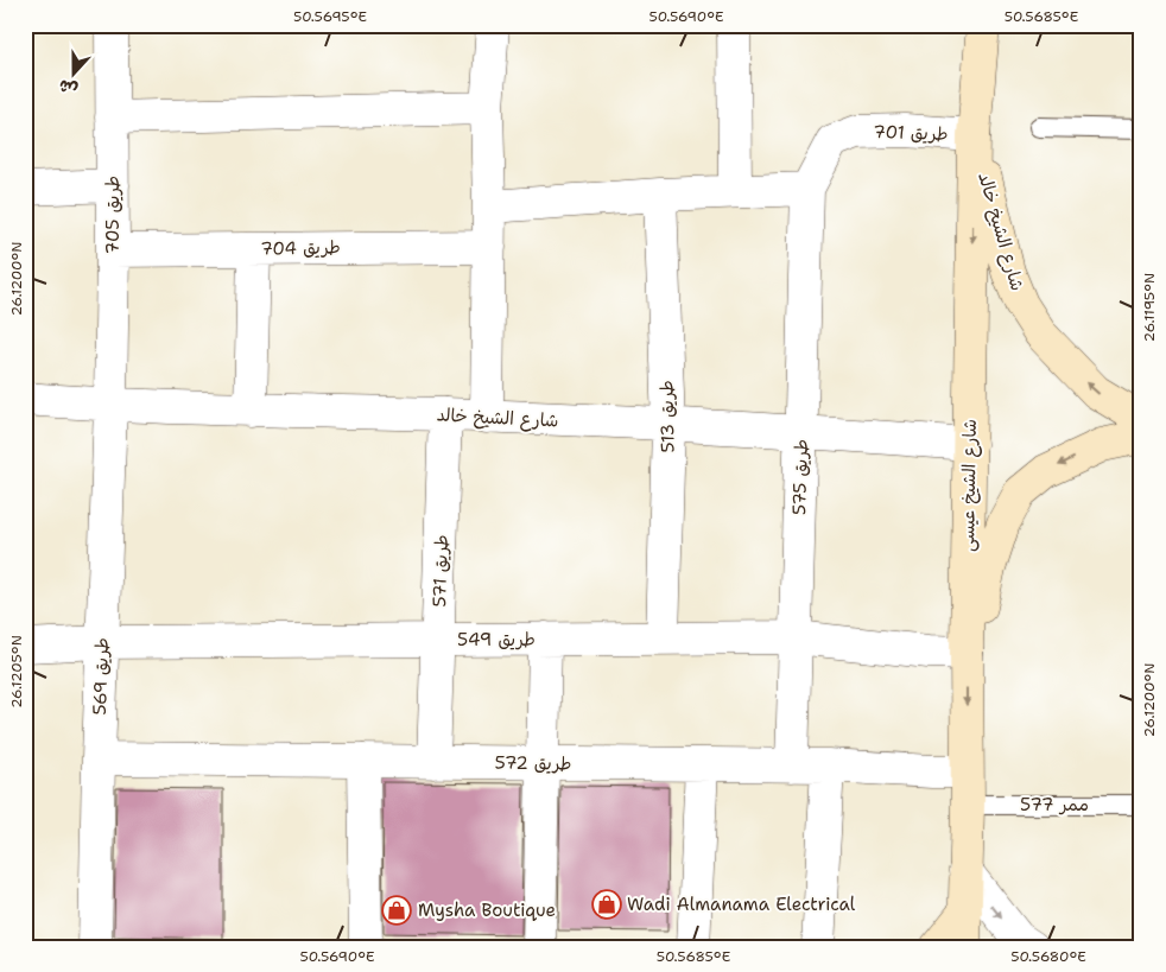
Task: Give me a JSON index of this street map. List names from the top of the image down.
{
  "streets": {
    "street": [
      "طريق 701",
      "طريق 705",
      "شارع الشيخ خالد",
      "طريق 704",
      "طريق 513",
      "طريق 575",
      "شارع الشيخ عيسى",
      "طريق 571",
      "طريق 549",
      "طريق 569",
      "طريق 572"
    ],
    "lane": ["ممر 577"]
  },
  "crossings": [
    ["طريق 701", "شارع الشيخ خالد"],
    ["طريق 701", "طريق 575"],
    ["طريق 701", "شارع الشيخ عيسى"],
    ["طريق 705", "شارع الشيخ خالد"],
    ["طريق 705", "طريق 704"],
    ["طريق 705", "طريق 569"],
    ["شارع الشيخ خالد", "طريق 513"],
    ["شارع الشيخ خالد", "طريق 575"],
    ["شارع الشيخ خالد", "شارع الشيخ عيسى"],
    ["شارع الشيخ خالد", "طريق 571"],
    ["شارع الشيخ خالد", "طريق 569"],
    ["طريق 513", "طريق 549"],
    ["طريق 575", "طريق 549"],
    ["طريق 575", "طريق 572"],
    ["شارع الشيخ عيسى", "طريق 549"],
    ["شارع الشيخ عيسى", "طريق 572"],
    ["شارع الشيخ عيسى", "ممر 577"],
    ["طريق 571", "طريق 549"],
    ["طريق 571", "طريق 572"],
    ["طريق 549", "طريق 569"],
    ["طريق 569", "طريق 572"]
  ],
  "one_way": ["شارع الشيخ عيسى"],
  "places": {
    "shop": ["Wadi Almanama Electrical", "Mysha Boutique"]
  },
  "north": "bottom",
  "coordinates": [
    "50.5695°E",
    "50.5690°E",
    "50.5685°E",
    "26.1200°N",
    "26.1195°N",
    "26.1205°N",
    "50.5680°E"
  ]
}
